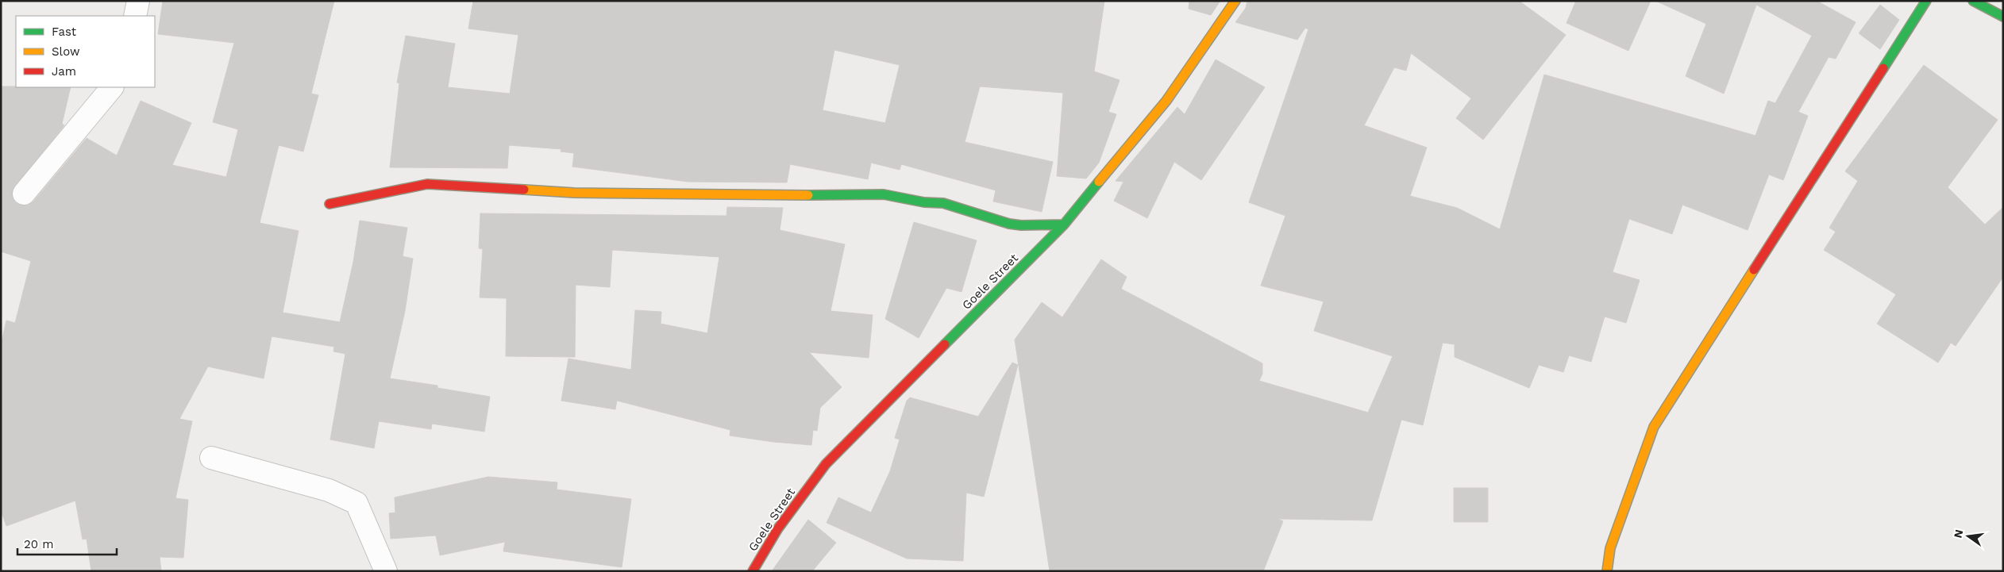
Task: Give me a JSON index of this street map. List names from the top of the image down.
{
  "streets": {
    "street": ["Goele Street"]
  },
  "legend": ["Fast", "Slow", "Jam"],
  "scale_bar": "20 m",
  "north": "left"
}
